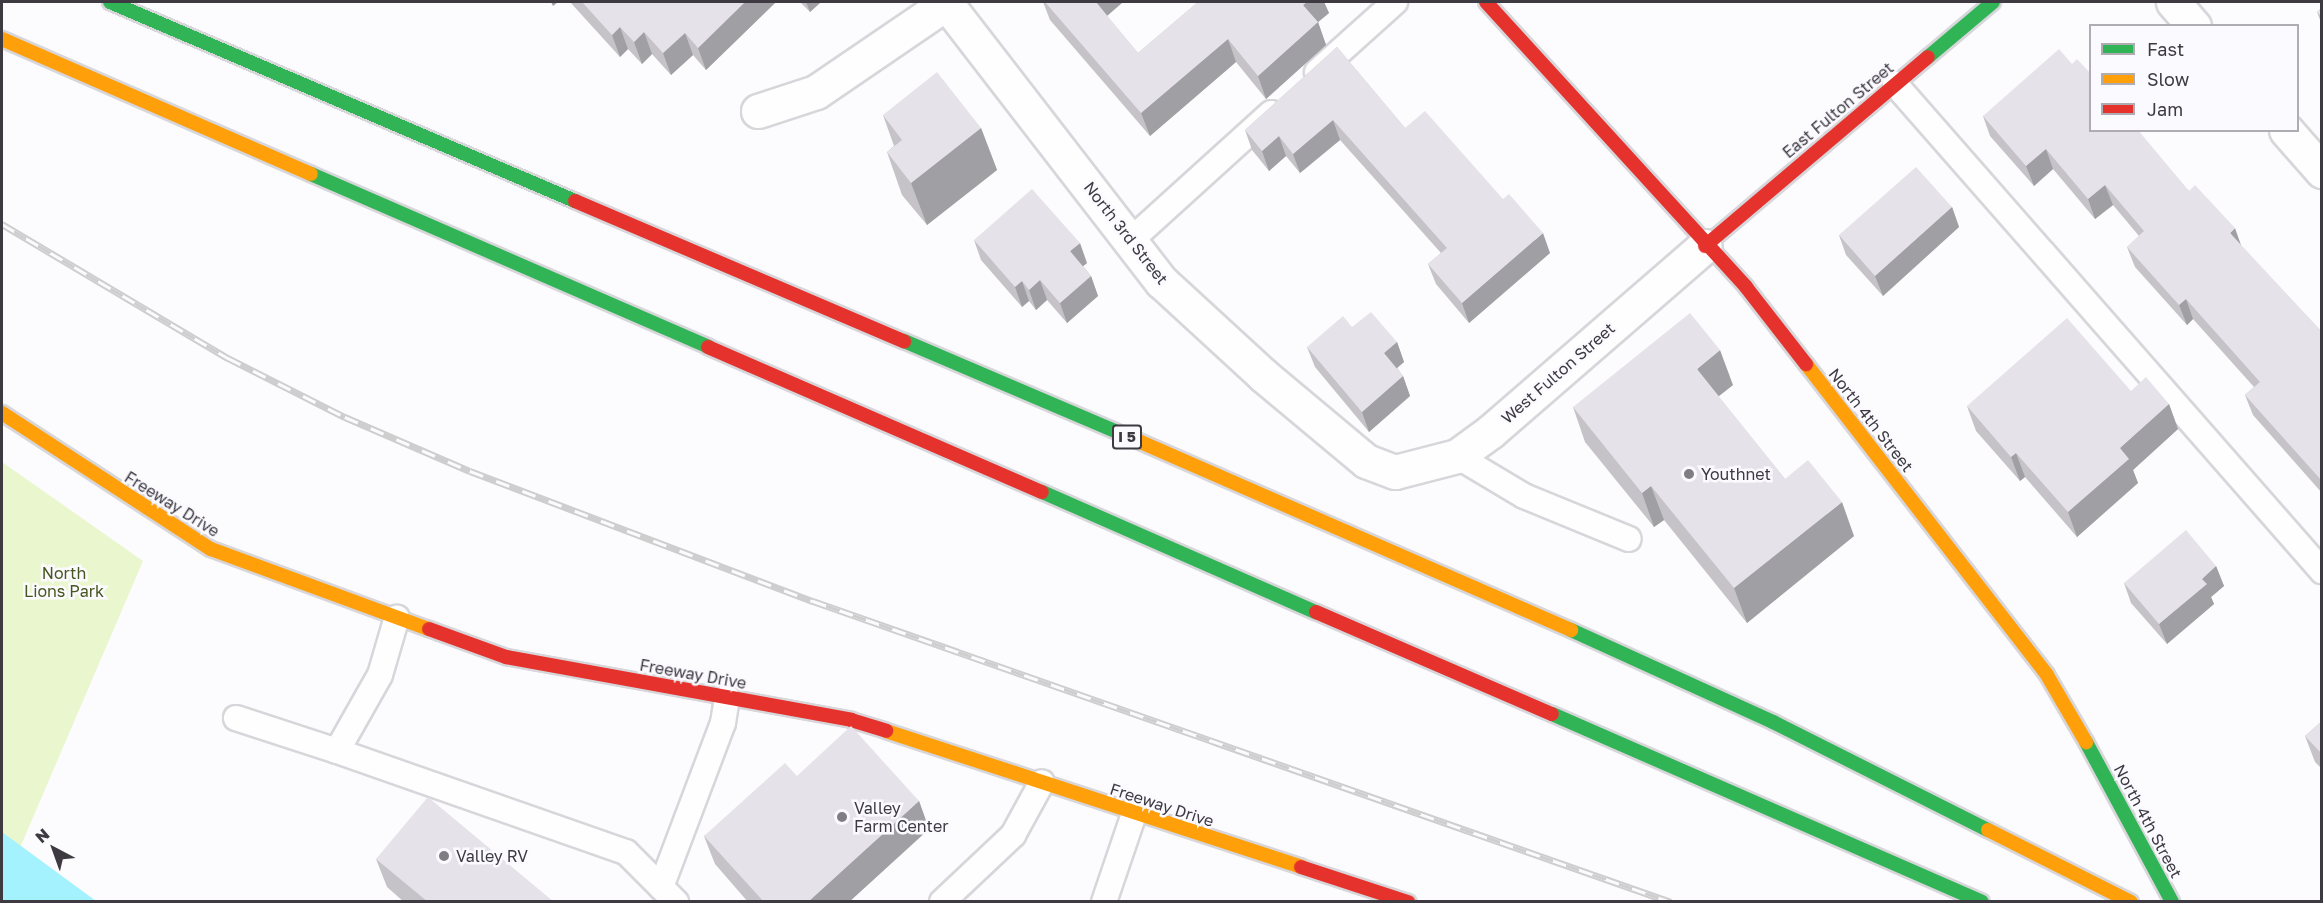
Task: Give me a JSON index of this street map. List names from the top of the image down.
{
  "streets": {
    "main road": [
      "East Fulton Street",
      "North 4th Street",
      "I 5",
      "Freeway Drive"
    ],
    "street": ["North 3rd Street", "West Fulton Street"]
  },
  "crossings": [
    ["East Fulton Street", "West Fulton Street"],
    ["East Fulton Street", "North 4th Street"],
    ["North 3rd Street", "West Fulton Street"],
    ["West Fulton Street", "North 4th Street"]
  ],
  "parks": ["North Lions Park"],
  "places": ["Youthnet", "Valley Farm Center", "Valley RV"],
  "legend": ["Fast", "Slow", "Jam"],
  "north": "top left"
}
